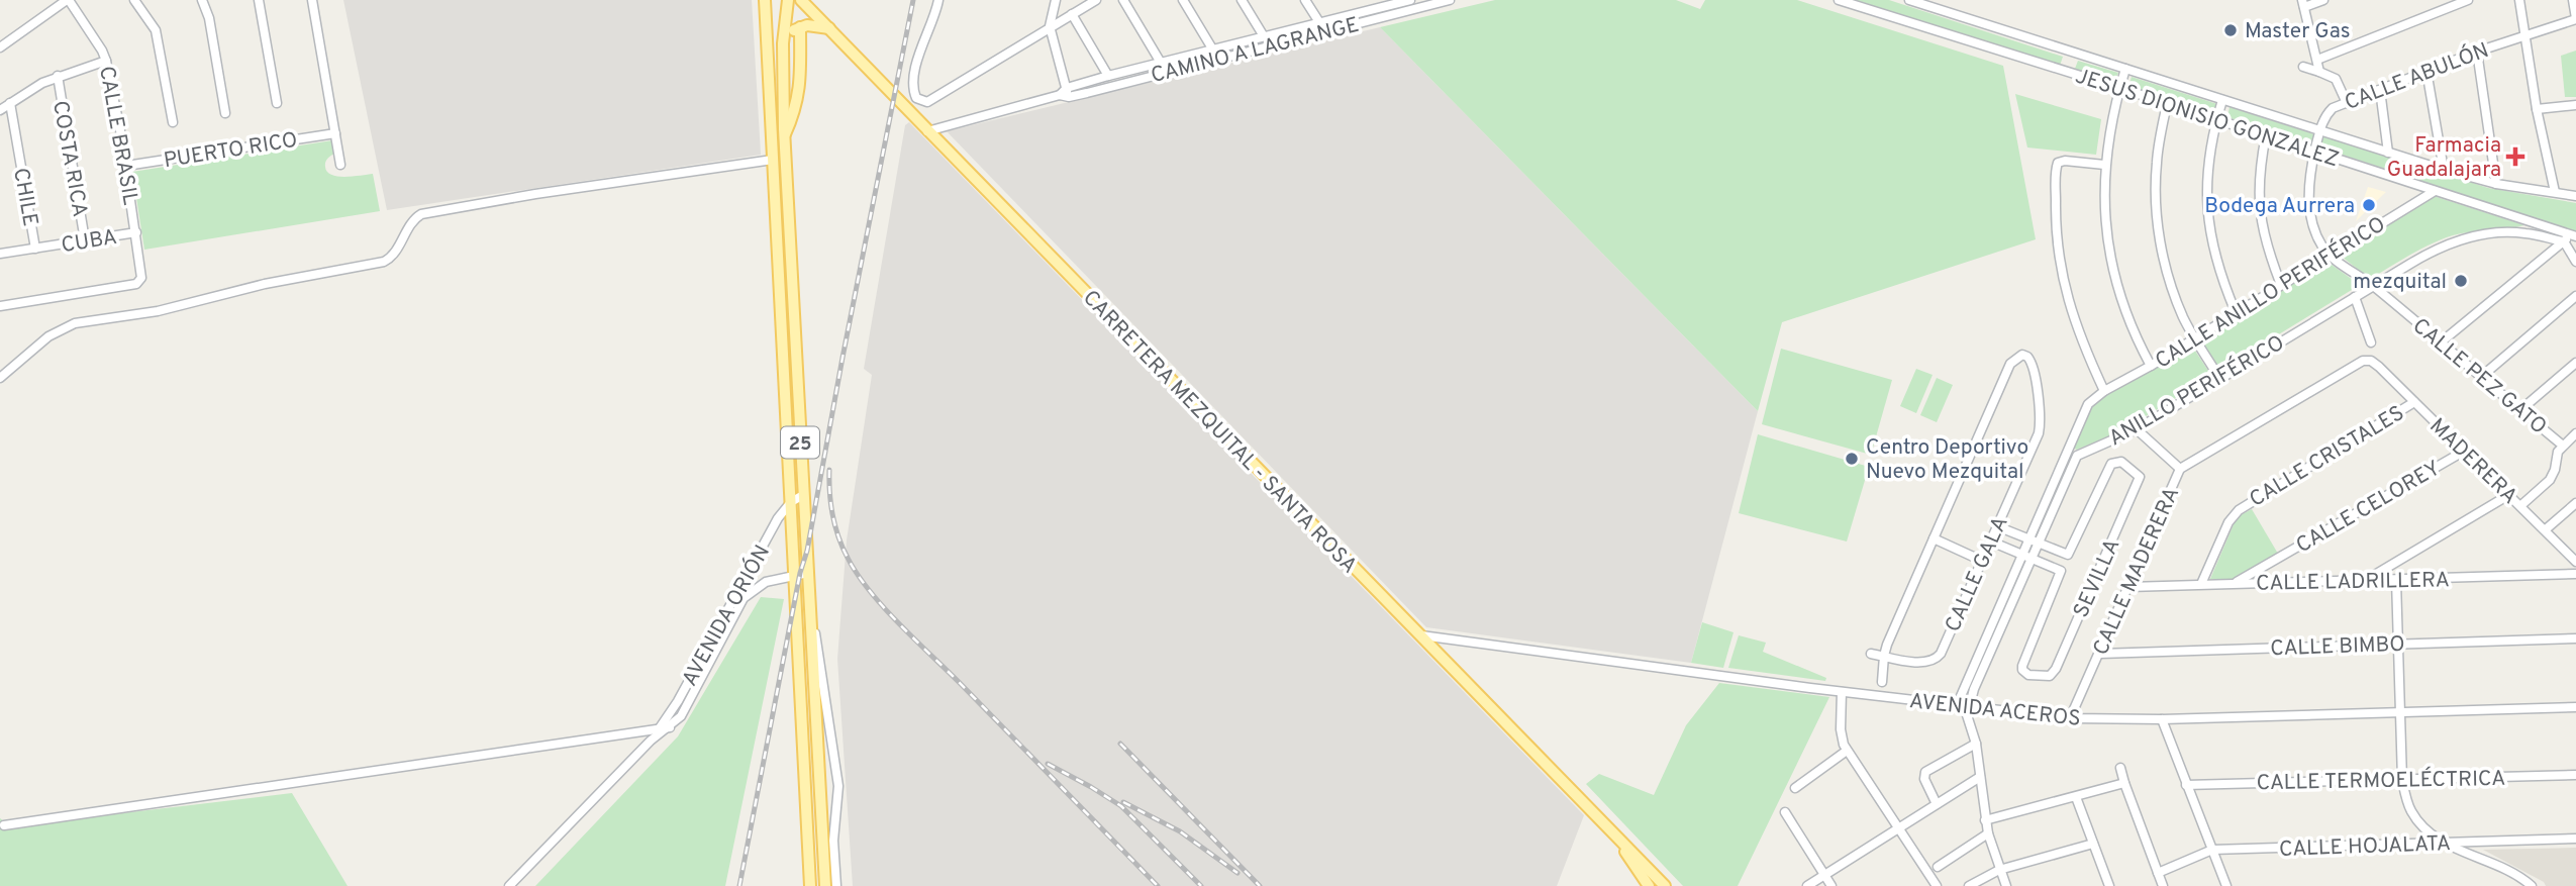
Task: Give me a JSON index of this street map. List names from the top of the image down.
{
  "streets": {
    "main road": ["CARRETERA MEZQUITAL - SANTA ROSA", "25"],
    "street": [
      "CAMINO A LAGRANGE",
      "CALLE ABULÓN",
      "JESUS DIONISIO GONZALEZ",
      "CALLE BRASIL",
      "PUERTO RICO",
      "COSTA RICA",
      "CHILE",
      "CUBA",
      "CALLE ANILLO PERIFÉRICO",
      "CALLE PEZ GATO",
      "ANILLO PERIFÉRICO",
      "CALLE CRISTALES",
      "MADERERA",
      "CALLE CELOREY",
      "CALLE MADERERA",
      "CALLE GALA",
      "SEVILLA",
      "CALLE LADRILLERA",
      "AVENIDA ORIÓN",
      "CALLE BIMBO",
      "AVENIDA ACEROS",
      "CALLE TERMOELÉCTRICA",
      "CALLE HOJALATA"
    ]
  },
  "crossings": [
    ["CAMINO A LAGRANGE", "CARRETERA MEZQUITAL - SANTA ROSA"],
    ["CALLE ABULÓN", "JESUS DIONISIO GONZALEZ"],
    ["JESUS DIONISIO GONZALEZ", "CALLE ANILLO PERIFÉRICO"],
    ["JESUS DIONISIO GONZALEZ", "ANILLO PERIFÉRICO"],
    ["CALLE BRASIL", "PUERTO RICO"],
    ["CALLE BRASIL", "CUBA"],
    ["COSTA RICA", "CUBA"],
    ["CHILE", "CUBA"],
    ["CALLE ANILLO PERIFÉRICO", "CALLE PEZ GATO"],
    ["CALLE ANILLO PERIFÉRICO", "ANILLO PERIFÉRICO"],
    ["CALLE PEZ GATO", "ANILLO PERIFÉRICO"],
    ["ANILLO PERIFÉRICO", "SEVILLA"],
    ["ANILLO PERIFÉRICO", "AVENIDA ACEROS"],
    ["CARRETERA MEZQUITAL - SANTA ROSA", "AVENIDA ACEROS"],
    ["25", "AVENIDA ORIÓN"],
    ["CALLE CRISTALES", "MADERERA"],
    ["CALLE CRISTALES", "CALLE LADRILLERA"],
    ["MADERERA", "CALLE CELOREY"],
    ["MADERERA", "CALLE MADERERA"],
    ["CALLE CELOREY", "CALLE LADRILLERA"],
    ["CALLE MADERERA", "CALLE LADRILLERA"],
    ["CALLE MADERERA", "CALLE BIMBO"],
    ["CALLE MADERERA", "AVENIDA ACEROS"]
  ],
  "places": {
    "other": [
      "Master Gas",
      "Bodega Aurrera",
      "mezquital",
      "Centro Deportivo Nuevo Mezquital"
    ],
    "health": ["Farmacia Guadalajara"]
  }
}
